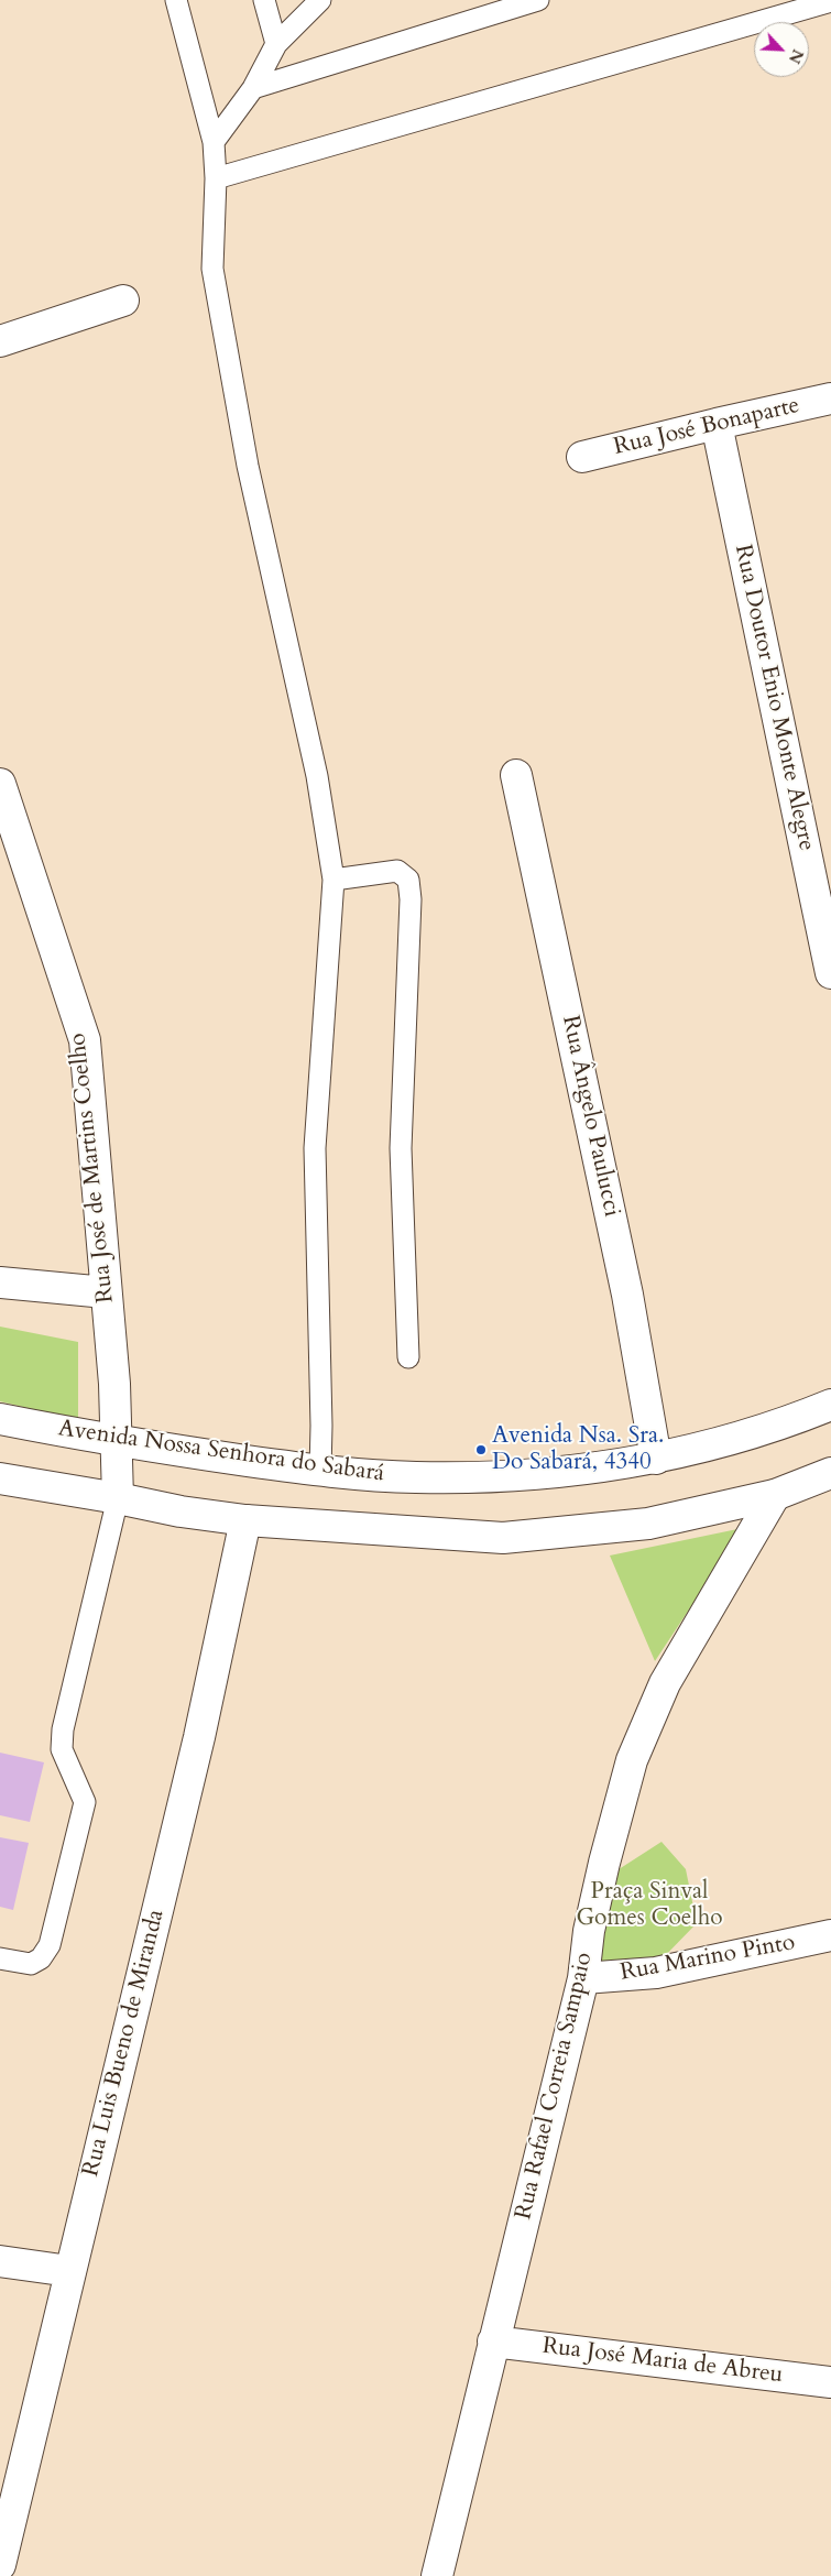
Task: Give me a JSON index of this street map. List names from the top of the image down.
{
  "streets": {
    "street": [
      "Rua José Bonaparte",
      "Rua Doutor Enio Monte Alegre",
      "Rua Ângelo Paulucci",
      "Rua José de Martins Coelho",
      "Avenida Nossa Senhora do Sabará",
      "Rua Marino Pinto",
      "Rua Luis Bueno de Miranda",
      "Rua Rafael Correia Sampaio",
      "Rua José Maria de Abreu"
    ]
  },
  "crossings": [
    ["Rua José Bonaparte", "Rua Doutor Enio Monte Alegre"],
    ["Rua Ângelo Paulucci", "Avenida Nossa Senhora do Sabará"],
    ["Rua José de Martins Coelho", "Avenida Nossa Senhora do Sabará"],
    ["Rua Marino Pinto", "Rua Rafael Correia Sampaio"],
    ["Rua Rafael Correia Sampaio", "Rua José Maria de Abreu"]
  ],
  "parks": ["Praça Sinval Gomes Coelho"],
  "places": ["Avenida Nsa. Sra. Do Sabará, 4340"],
  "north": "bottom right"
}
